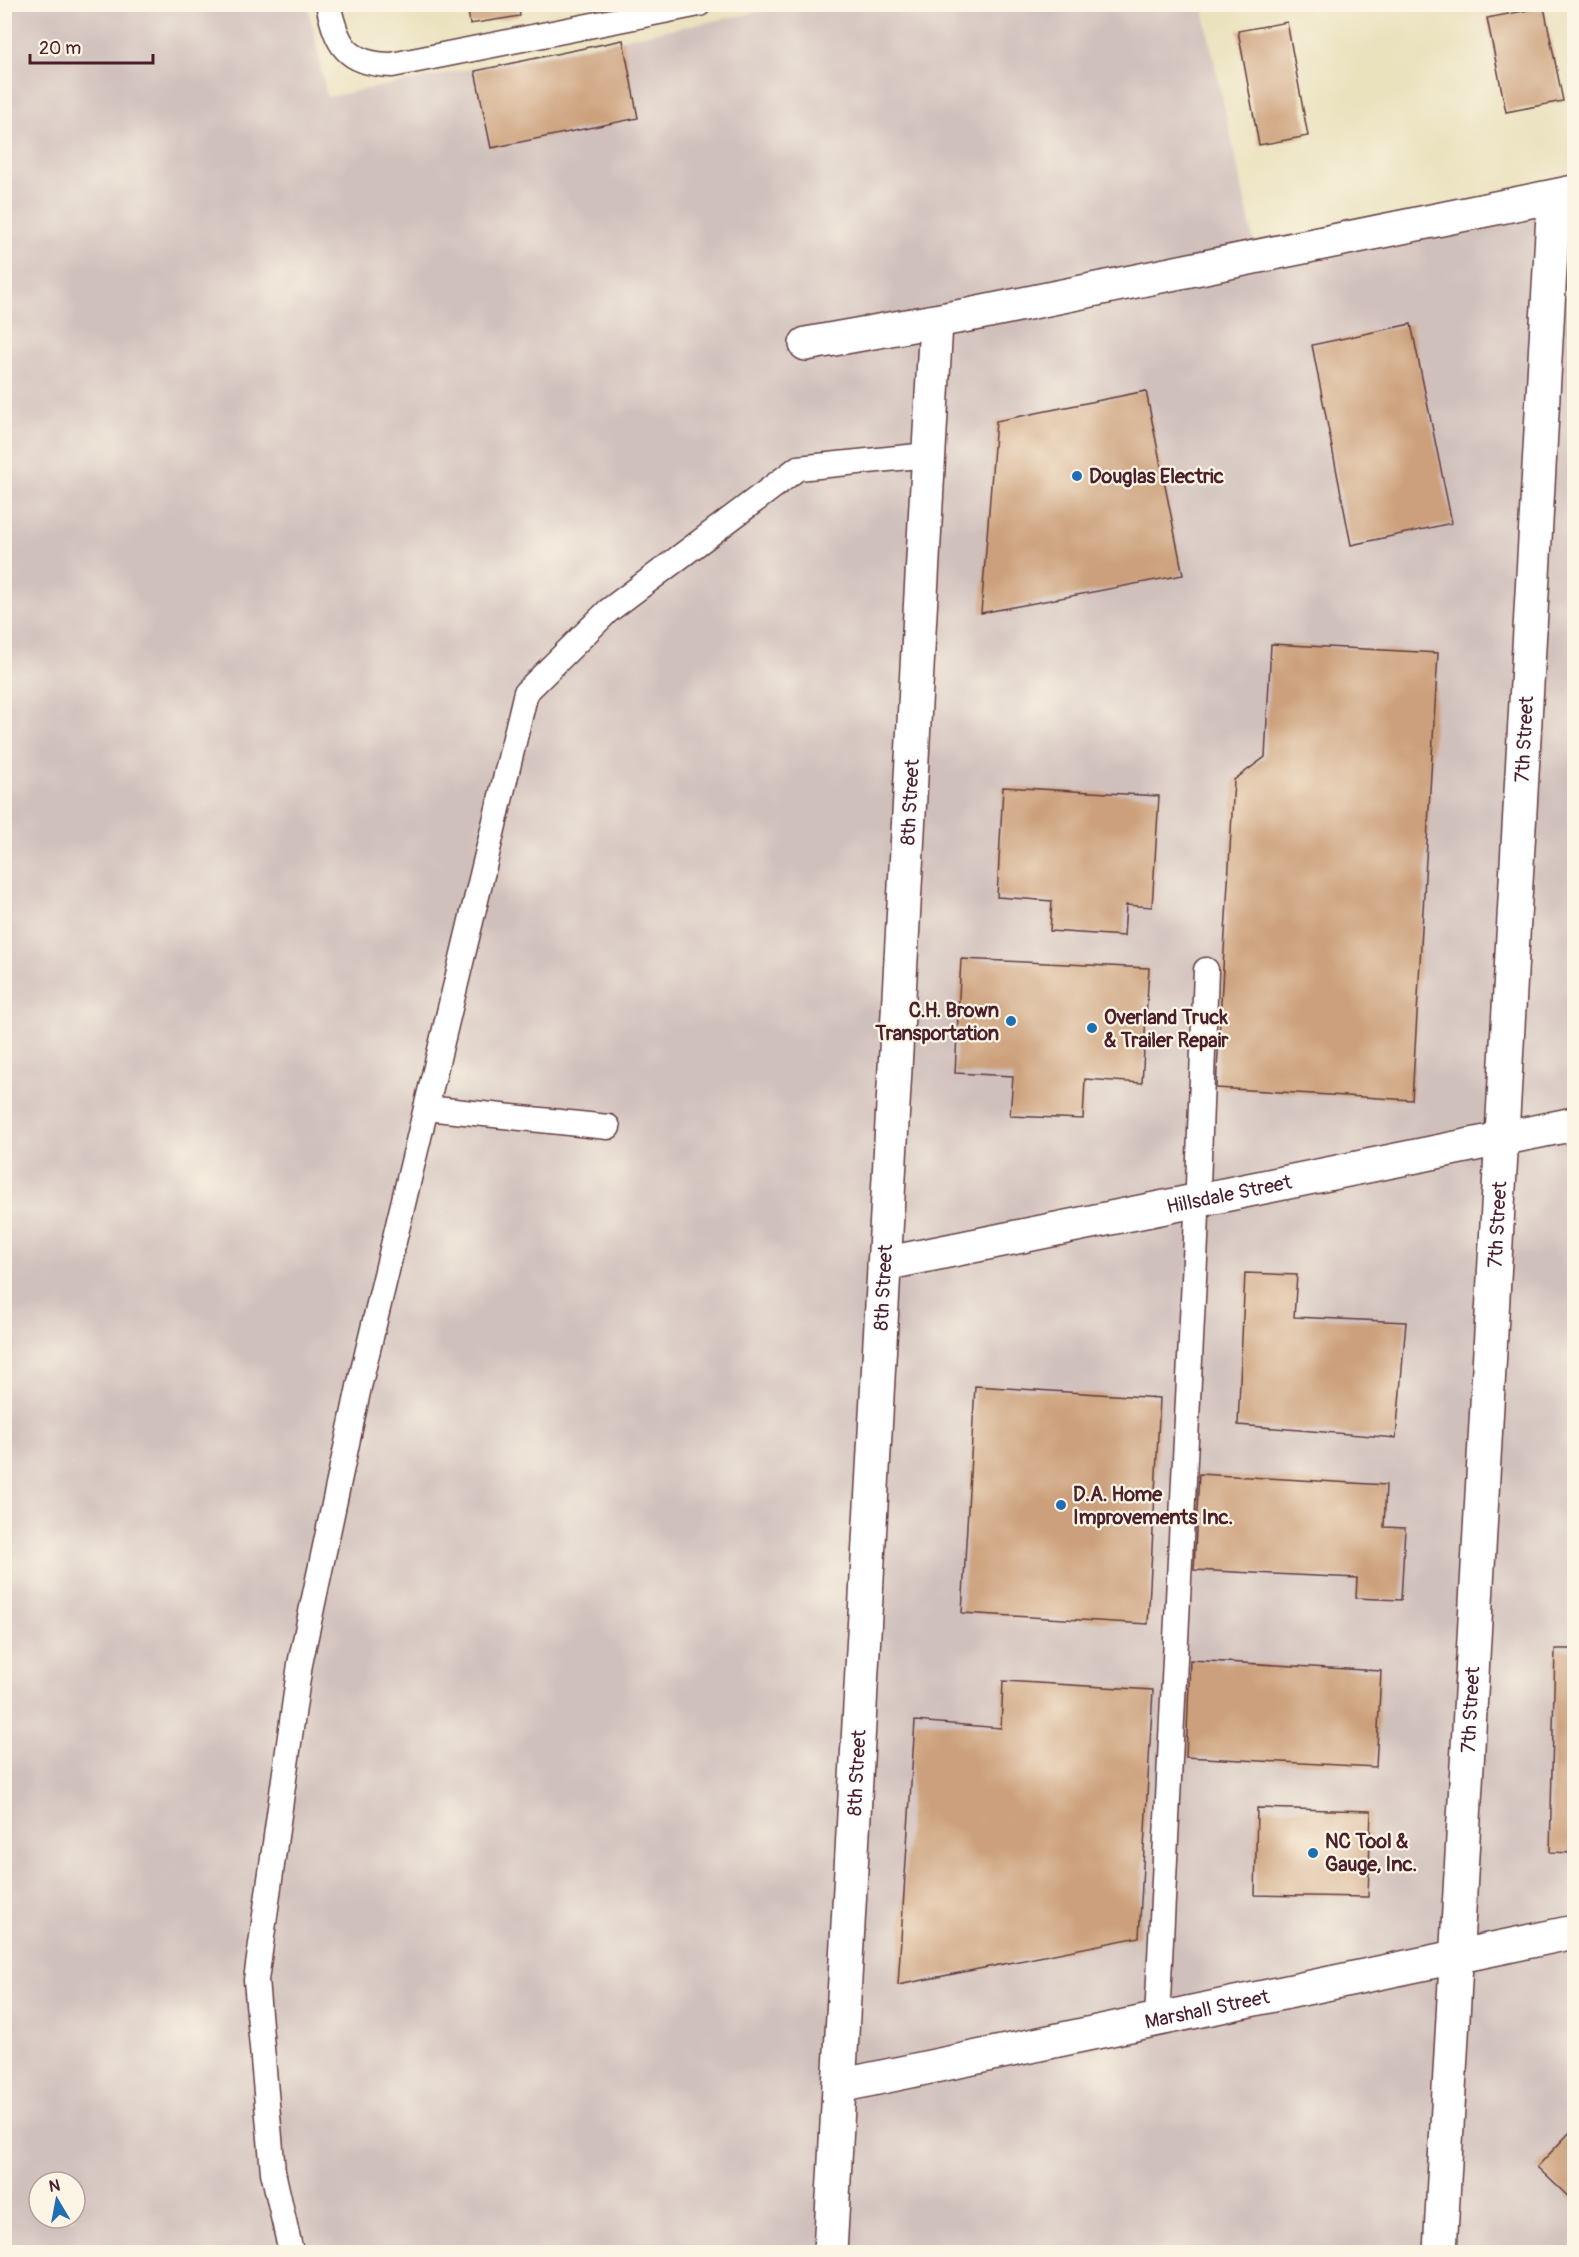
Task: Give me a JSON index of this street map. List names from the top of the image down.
{
  "streets": {
    "street": [
      "7th Street",
      "8th Street",
      "Hillsdale Street",
      "Marshall Street"
    ]
  },
  "crossings": [
    ["7th Street", "Hillsdale Street"],
    ["7th Street", "Marshall Street"],
    ["8th Street", "Hillsdale Street"],
    ["8th Street", "Marshall Street"]
  ],
  "places": [
    "Douglas Electric",
    "C.H. Brown Transportation",
    "Overland Truck & Trailer Repair",
    "D.A. Home Improvements Inc.",
    "NC Tool & Gauge, Inc."
  ],
  "scale_bar": "20 m",
  "north": "top"
}
